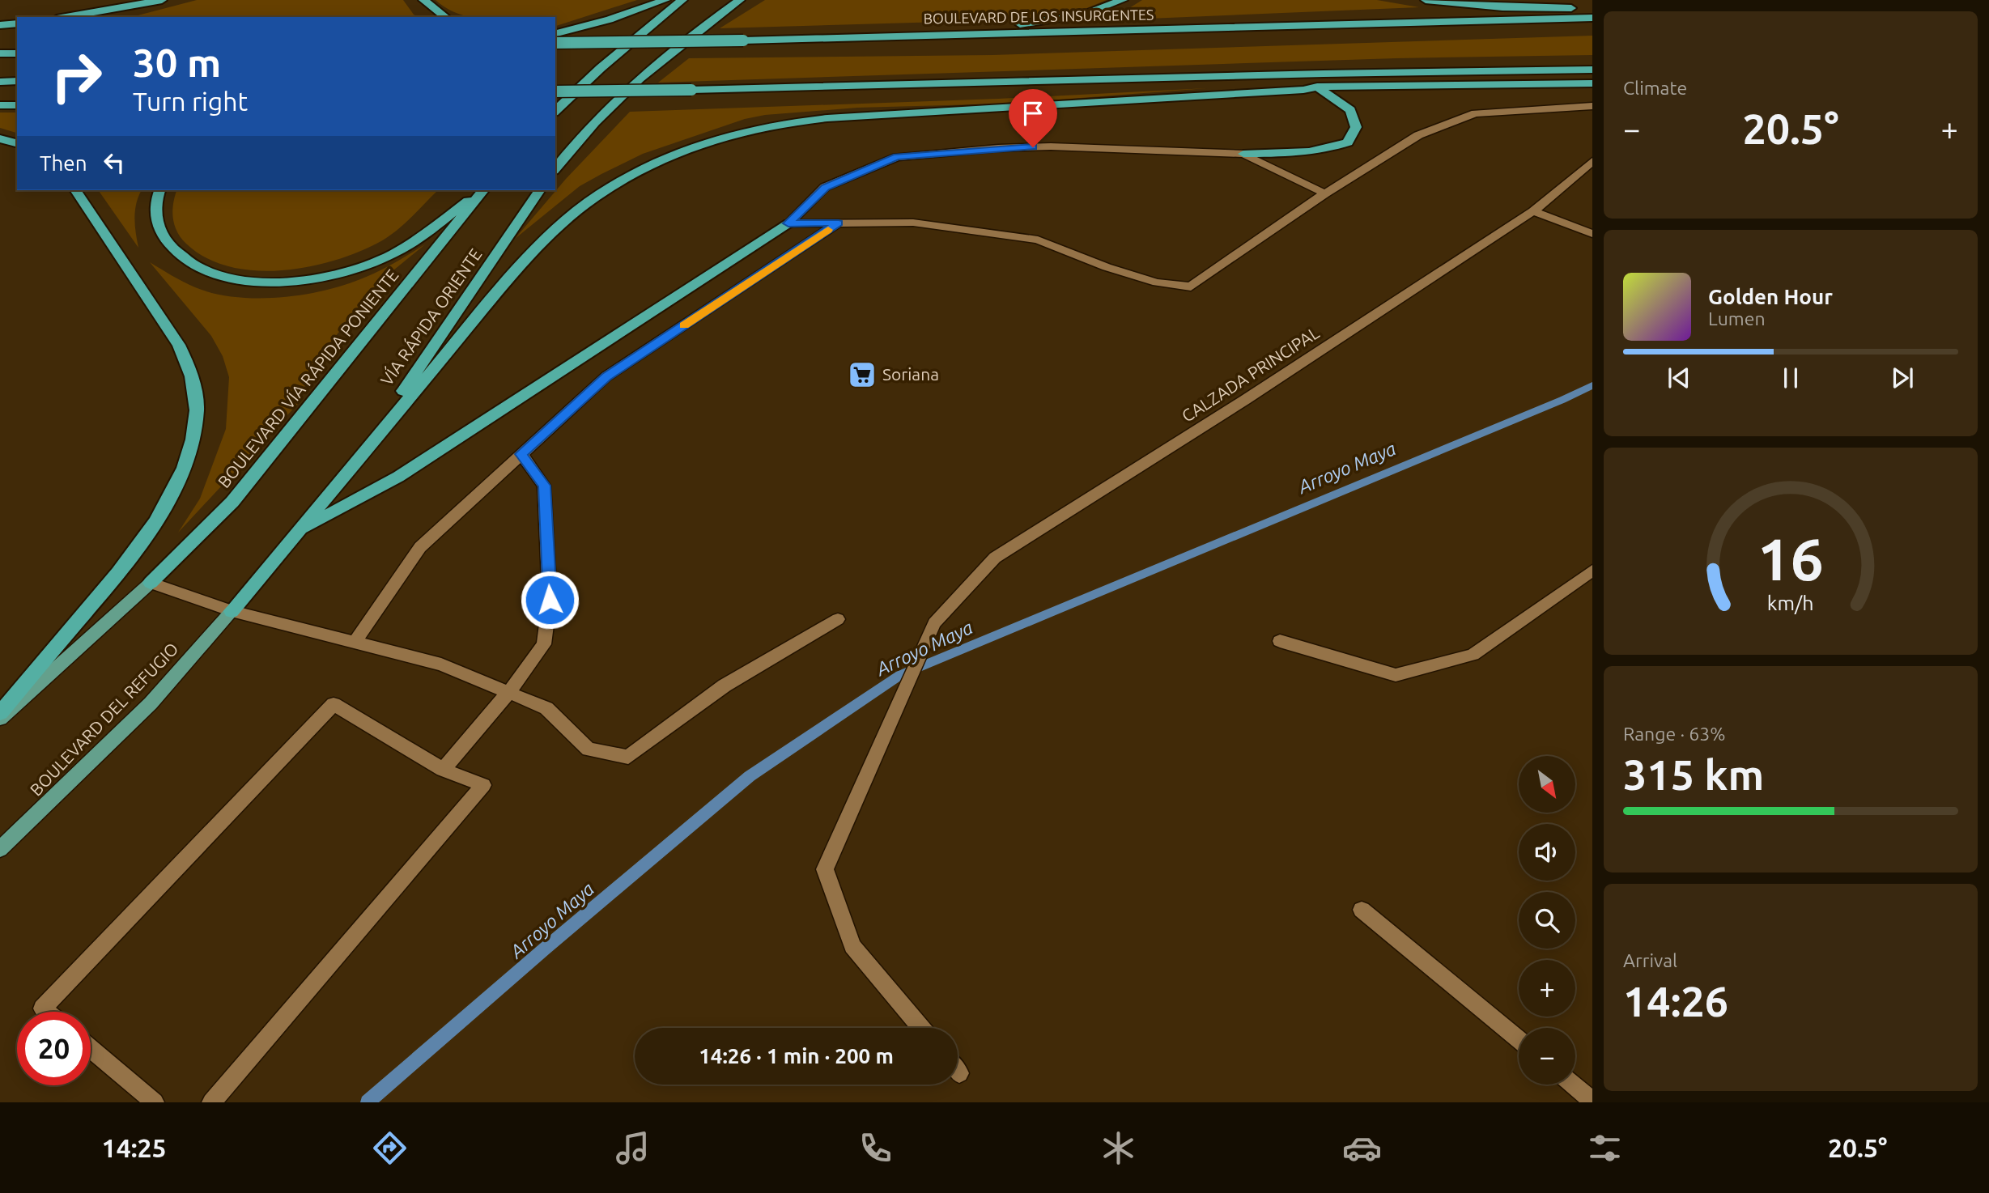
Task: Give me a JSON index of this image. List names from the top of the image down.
{
  "streets": {
    "highway": ["BOULEVARD DE LOS INSURGENTES", "VÍA RÁPIDA ORIENTE", "BOULEVARD VÍA RÁPIDA PONIENTE"],
    "main road": ["BOULEVARD DEL REFUGIO"],
    "street": ["CALZADA PRINCIPAL"]
  },
  "water": ["Arroyo Maya"],
  "places": {
    "supermarket": ["Soriana"]
  },
  "north": "bottom right",
  "page": {
    "tile": [
      "Climate",
      ["Range · 63%", "315 km"],
      ["Arrival", "14:26"]
    ],
    "turn": ["30 m", "Turn right"],
    "heat": ["−", "20.5°", "+"],
    "then": "Then",
    "song": ["Golden Hour", "Lumen"],
    "map_buttons": ["+", "−"],
    "limit": "20",
    "trip": "14:26 · 1 min · 200 m",
    "tabs": ["14:25", "20.5°"],
    "gauge": ["16", "km/h"]
  }
}
